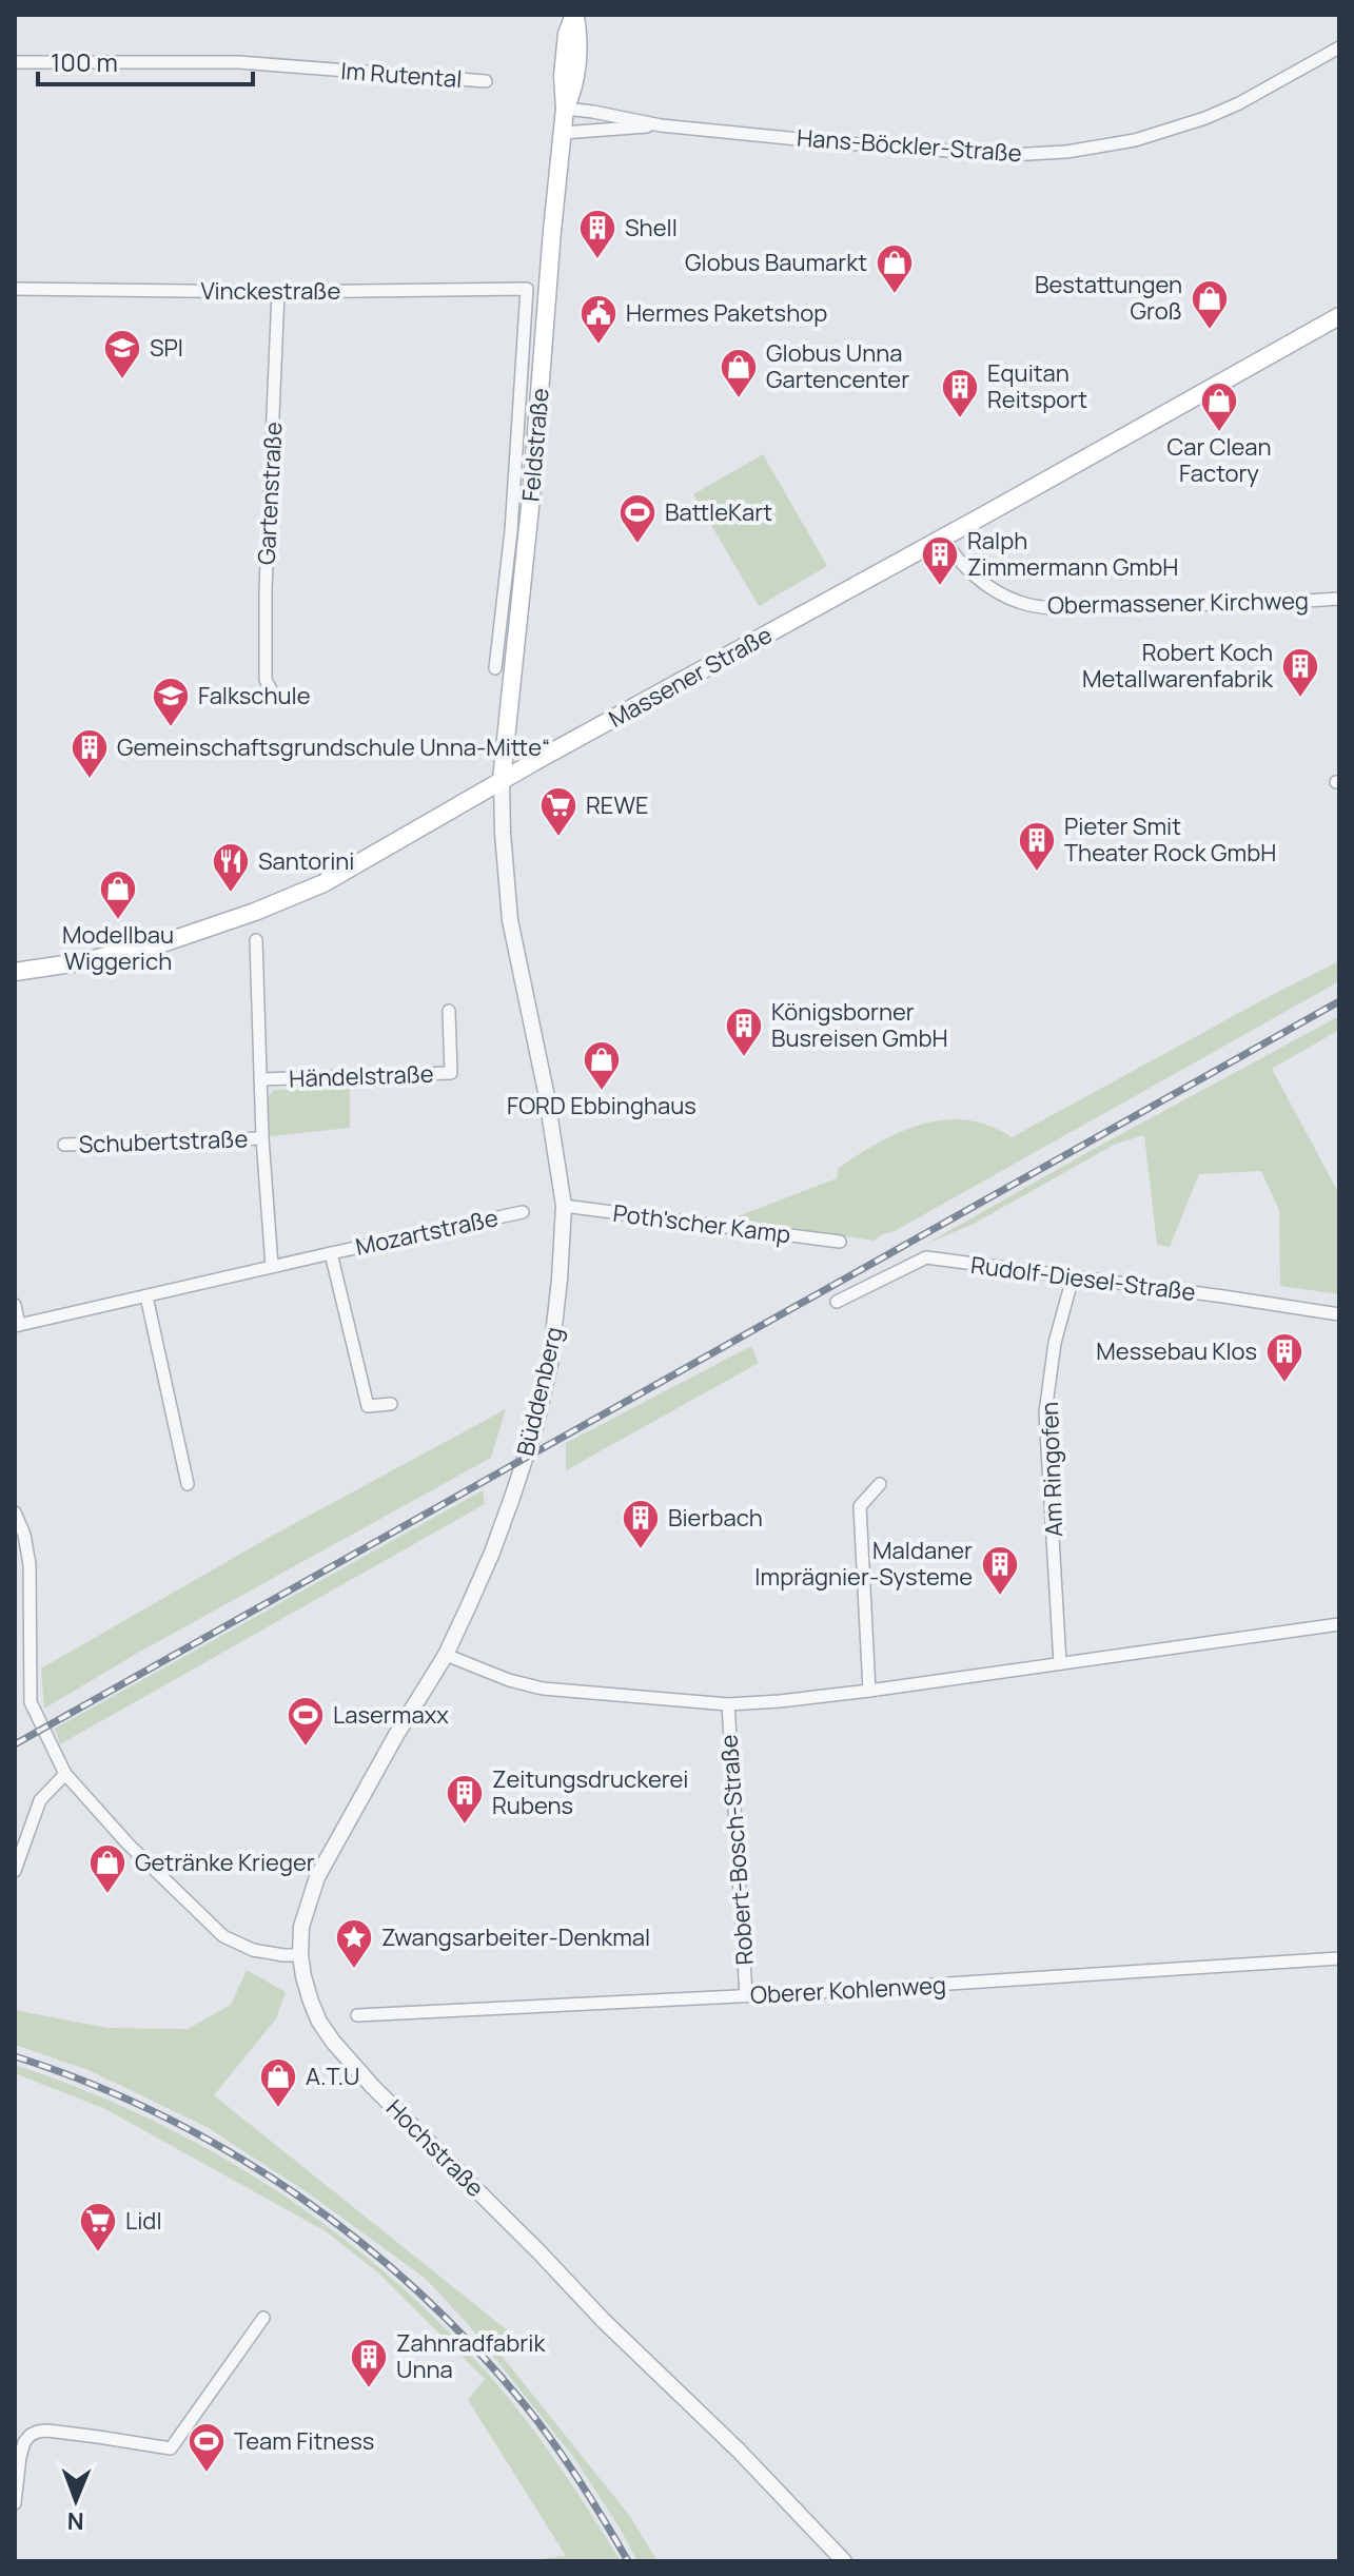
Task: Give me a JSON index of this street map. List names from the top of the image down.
{
  "streets": {
    "main road": ["Feldstraße", "Massener Straße"],
    "street": [
      "Im Rutental",
      "Hans-Böckler-Straße",
      "Vinckestraße",
      "Gartenstraße",
      "Obermassener Kirchweg",
      "Händelstraße",
      "Schubertstraße",
      "Poth'scher Kamp",
      "Mozartstraße",
      "Rudolf-Diesel-Straße",
      "Büddenberg",
      "Am Ringofen",
      "Robert-Bosch-Straße",
      "Oberer Kohlenweg",
      "Hochstraße"
    ]
  },
  "crossings": [
    ["Hans-Böckler-Straße", "Feldstraße"],
    ["Vinckestraße", "Feldstraße"],
    ["Vinckestraße", "Gartenstraße"],
    ["Feldstraße", "Massener Straße"],
    ["Feldstraße", "Büddenberg"],
    ["Obermassener Kirchweg", "Massener Straße"],
    ["Massener Straße", "Büddenberg"],
    ["Händelstraße", "Schubertstraße"],
    ["Händelstraße", "Mozartstraße"],
    ["Poth'scher Kamp", "Büddenberg"],
    ["Rudolf-Diesel-Straße", "Am Ringofen"],
    ["Büddenberg", "Hochstraße"],
    ["Robert-Bosch-Straße", "Oberer Kohlenweg"]
  ],
  "places": {
    "building": [
      "Shell",
      "Equitan Reitsport",
      "Ralph Zimmermann GmbH",
      "Robert Koch Metallwarenfabrik",
      "Gemeinschaftsgrundschule Unna-Mitte“",
      "Pieter Smit Theater Rock GmbH",
      "Königsborner Busreisen GmbH",
      "Messebau Klos",
      "Bierbach",
      "Maldaner Imprägnier-Systeme",
      "Zeitungsdruckerei Rubens",
      "Zahnradfabrik Unna"
    ],
    "shop": [
      "Globus Baumarkt",
      "Bestattungen Groß",
      "Globus Unna Gartencenter",
      "Car Clean Factory",
      "Modellbau Wiggerich",
      "FORD Ebbinghaus",
      "Getränke Krieger",
      "A.T.U"
    ],
    "public building": ["Hermes Paketshop"],
    "school or university": ["SPI", "Falkschule"],
    "sports": ["BattleKart", "Lasermaxx", "Team Fitness"],
    "supermarket": ["REWE", "Lidl"],
    "restaurant": ["Santorini"],
    "place": ["Zwangsarbeiter-Denkmal"]
  },
  "scale_bar": "100 m",
  "north": "bottom"
}
